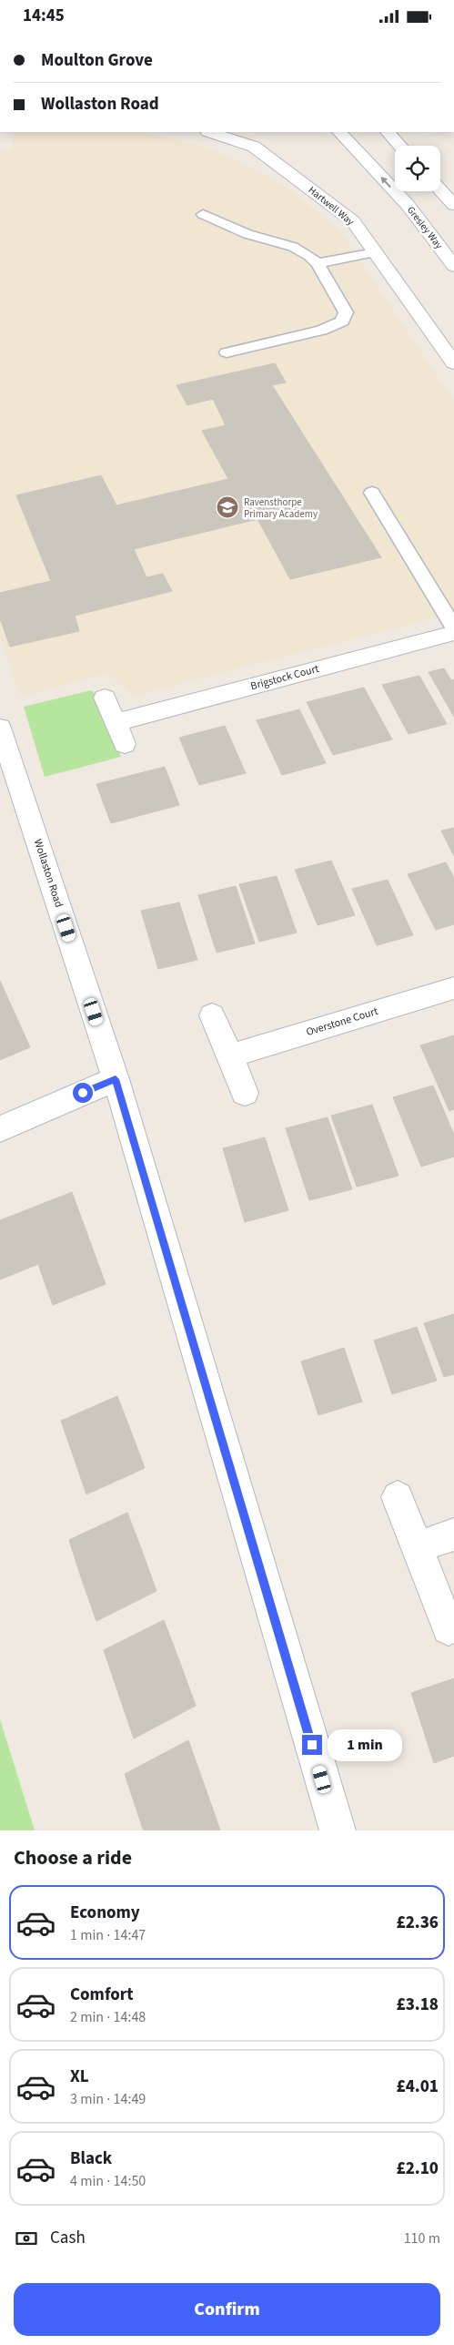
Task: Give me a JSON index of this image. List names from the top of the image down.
{
  "streets": {
    "street": [
      "Hartwell Way",
      "Gresley Way",
      "Brigstock Court",
      "Wollaston Road",
      "Overstone Court"
    ]
  },
  "one_way": ["Gresley Way"],
  "places": {
    "school or university": ["Ravensthorpe Primary Academy"]
  },
  "page": {
    "status": "14:45",
    "banner": ["Moulton Grove", "Wollaston Road"],
    "bubble": "1 min",
    "heading": "Choose a ride",
    "list": [
      {
        "name": "Economy",
        "note": "1 min · 14:47",
        "value": "£2.36"
      },
      {
        "name": "Comfort",
        "note": "2 min · 14:48",
        "value": "£3.18"
      },
      {
        "name": "XL",
        "note": "3 min · 14:49",
        "value": "£4.01"
      },
      {
        "name": "Black",
        "note": "4 min · 14:50",
        "value": "£2.10"
      }
    ],
    "pay": ["Cash", "110 m"],
    "buttons": "Confirm"
  }
}
